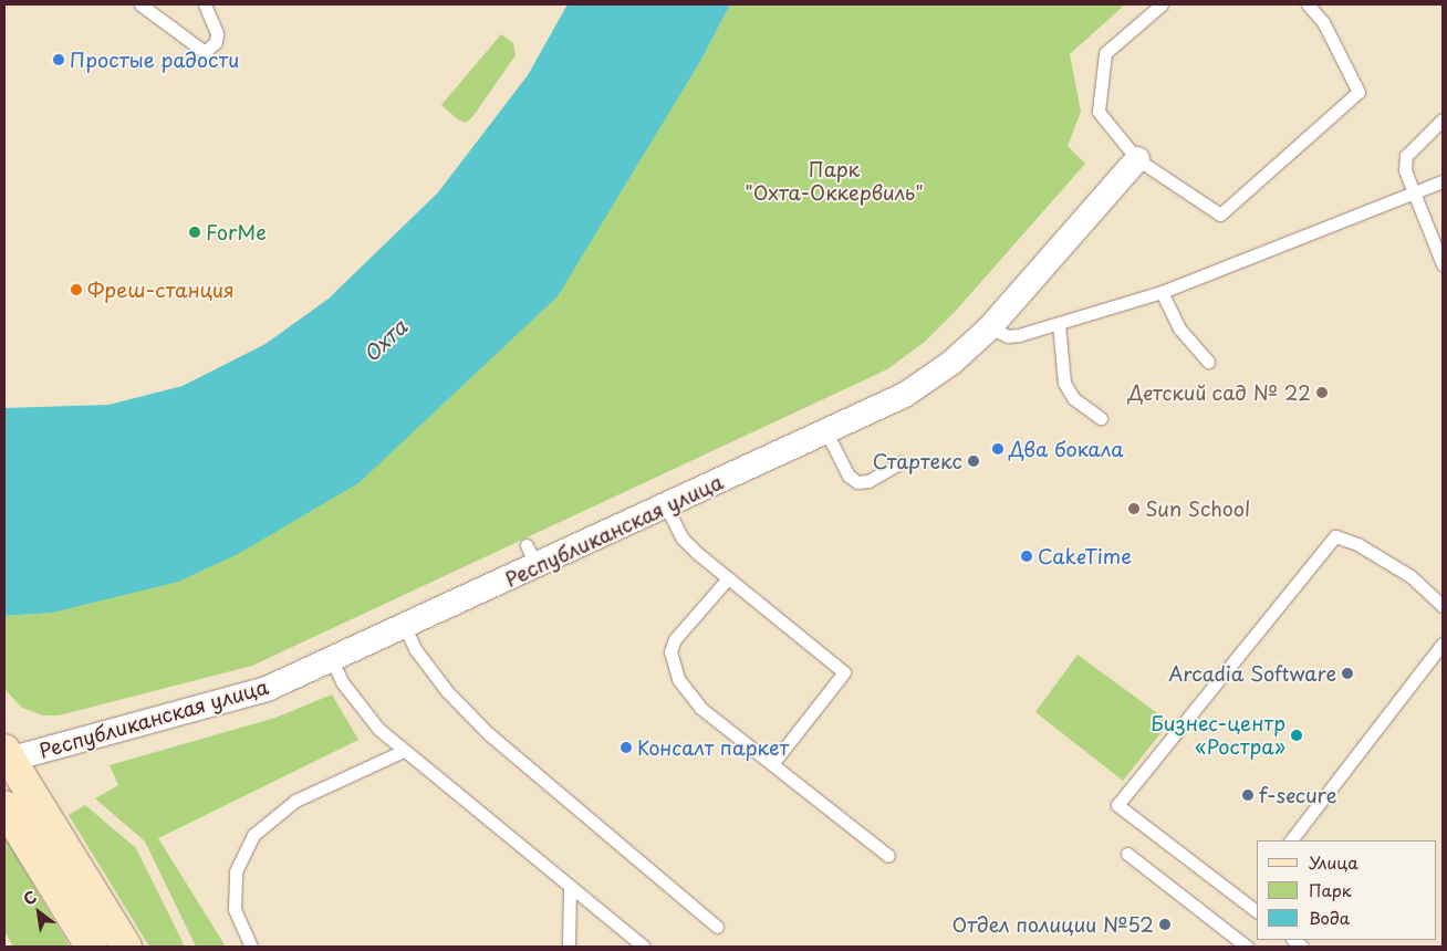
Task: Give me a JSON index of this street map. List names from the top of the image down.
{
  "streets": {
    "street": ["Республиканская улица"]
  },
  "water": ["Охта"],
  "parks": ["Парк \"Охта-Оккервиль\""],
  "places": [
    "Простые радости",
    "ForMe",
    "Фреш-станция",
    "Детский сад № 22",
    "Два бокала",
    "Стартекс",
    "Sun School",
    "CakeTime",
    "Arcadia Software",
    "Бизнес-центр «Ростра»",
    "Консалт паркет",
    "f-secure",
    "Отдел полиции №52"
  ],
  "legend": ["Улица", "Парк", "Вода"],
  "north": "top left"
}
